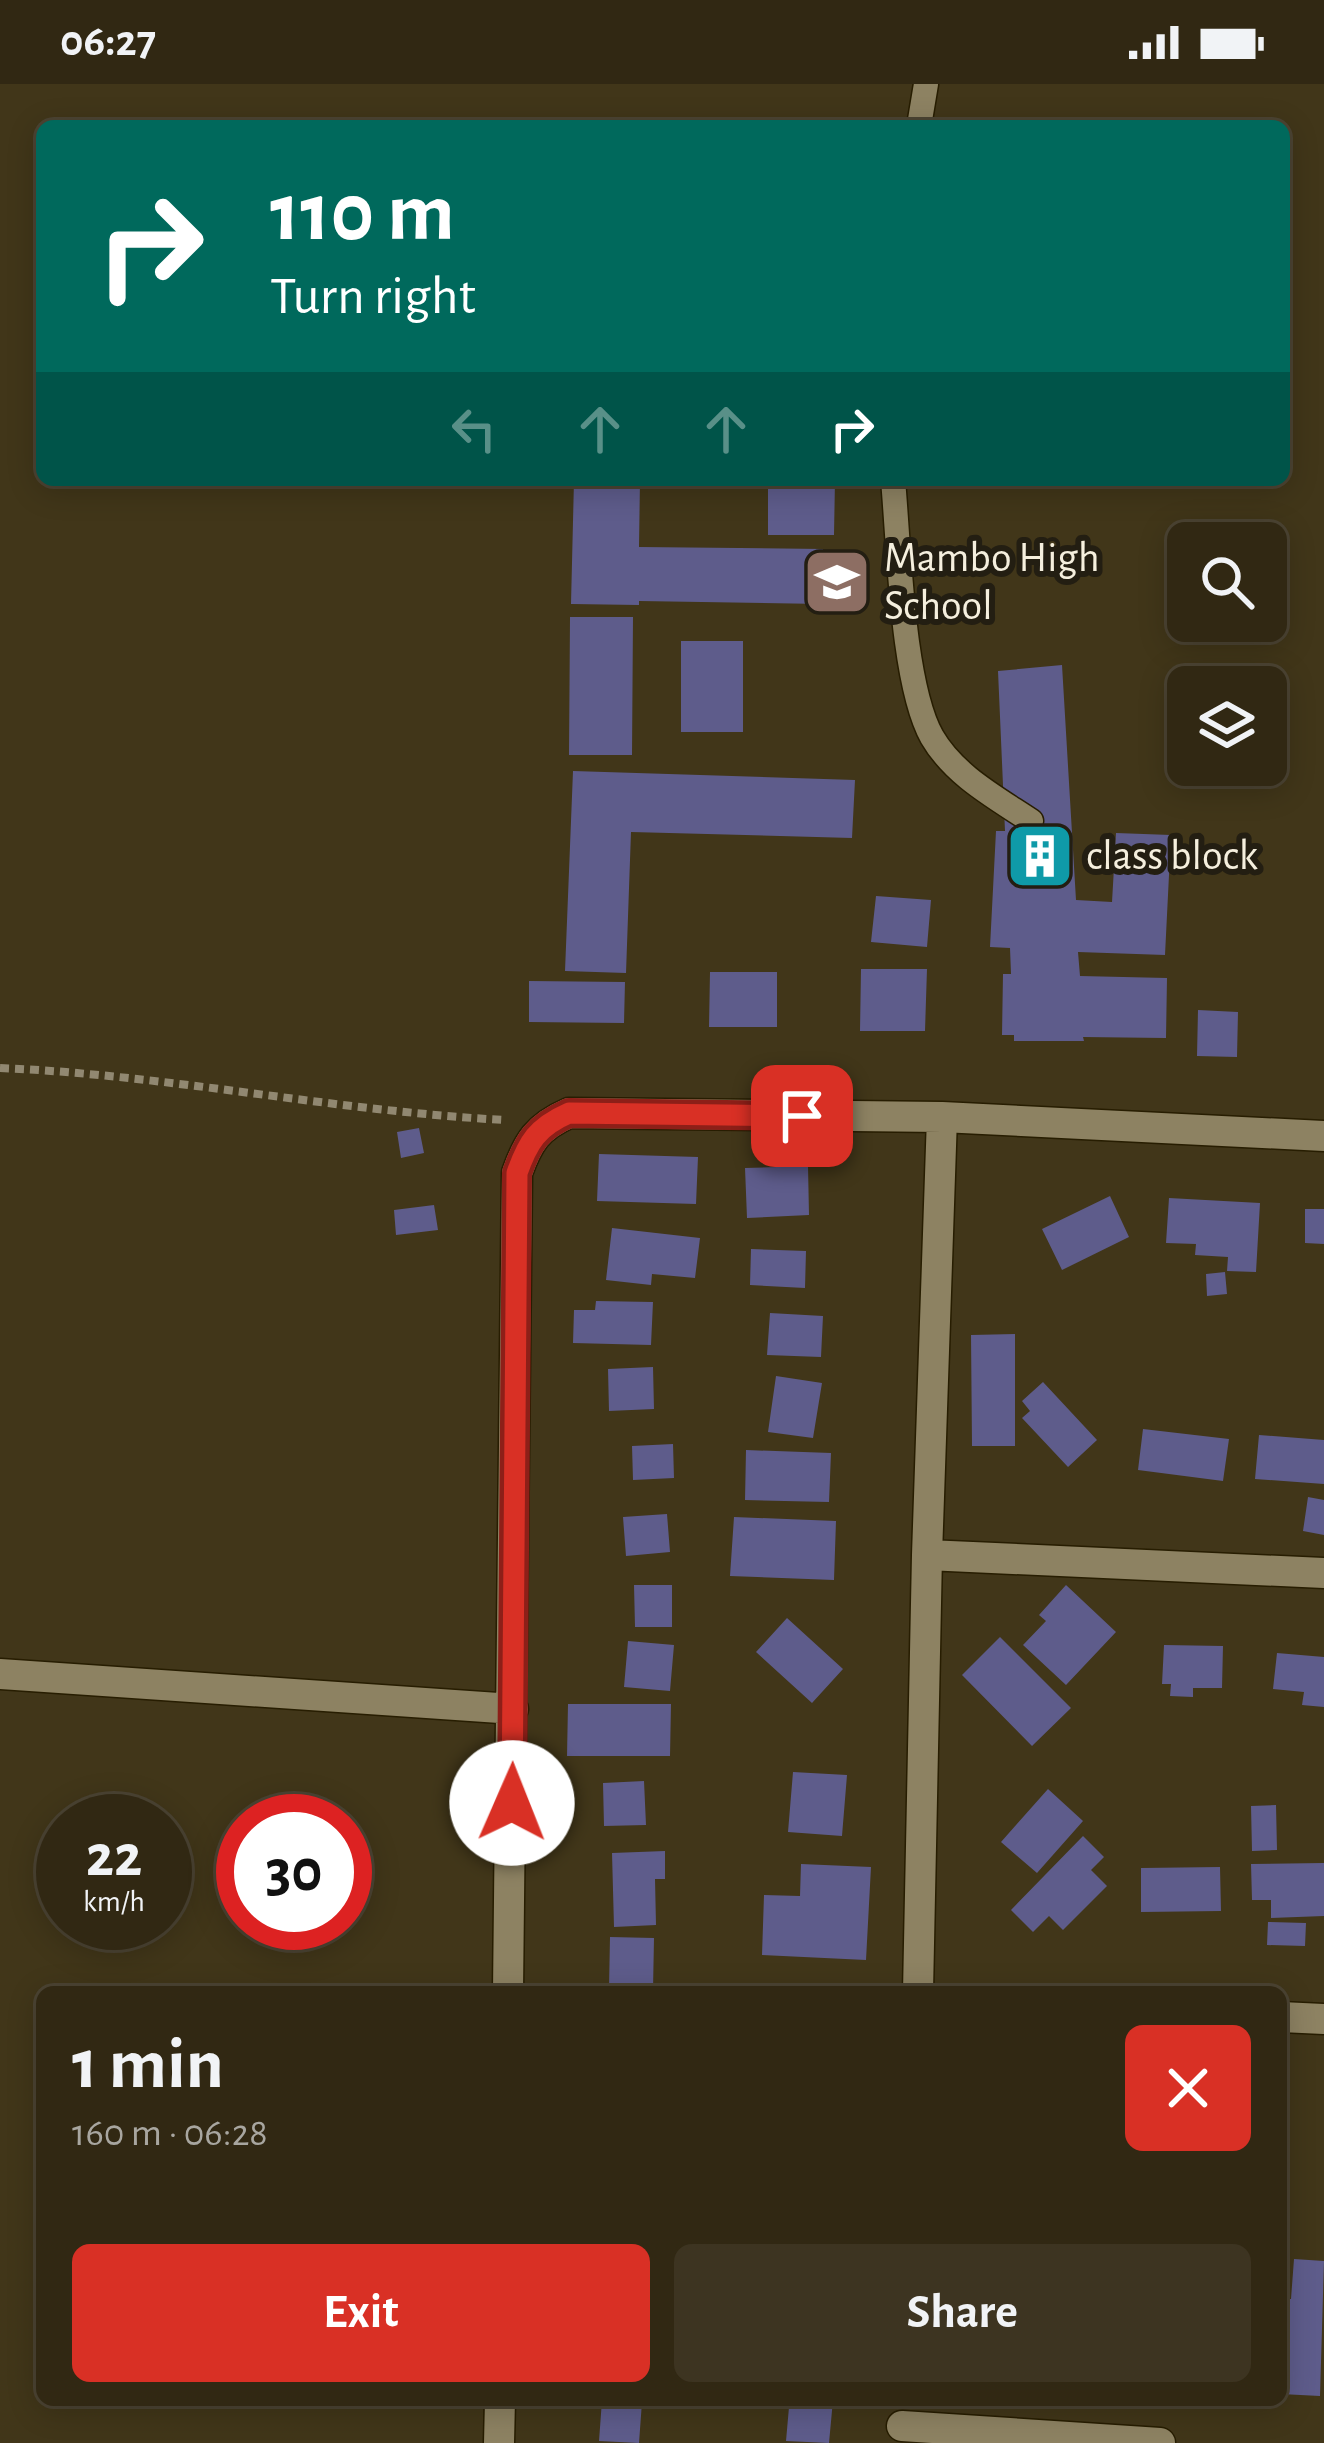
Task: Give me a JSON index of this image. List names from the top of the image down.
{
  "places": {
    "school or university": ["Mambo High School"],
    "building": ["class block"]
  },
  "page": {
    "status": "06:27",
    "turn": ["110 m", "Turn right"],
    "speed": "22 km/h",
    "limit": "30",
    "heading": ["1 min", "160 m · 06:28"],
    "buttons": ["Exit", "Share"]
  }
}
